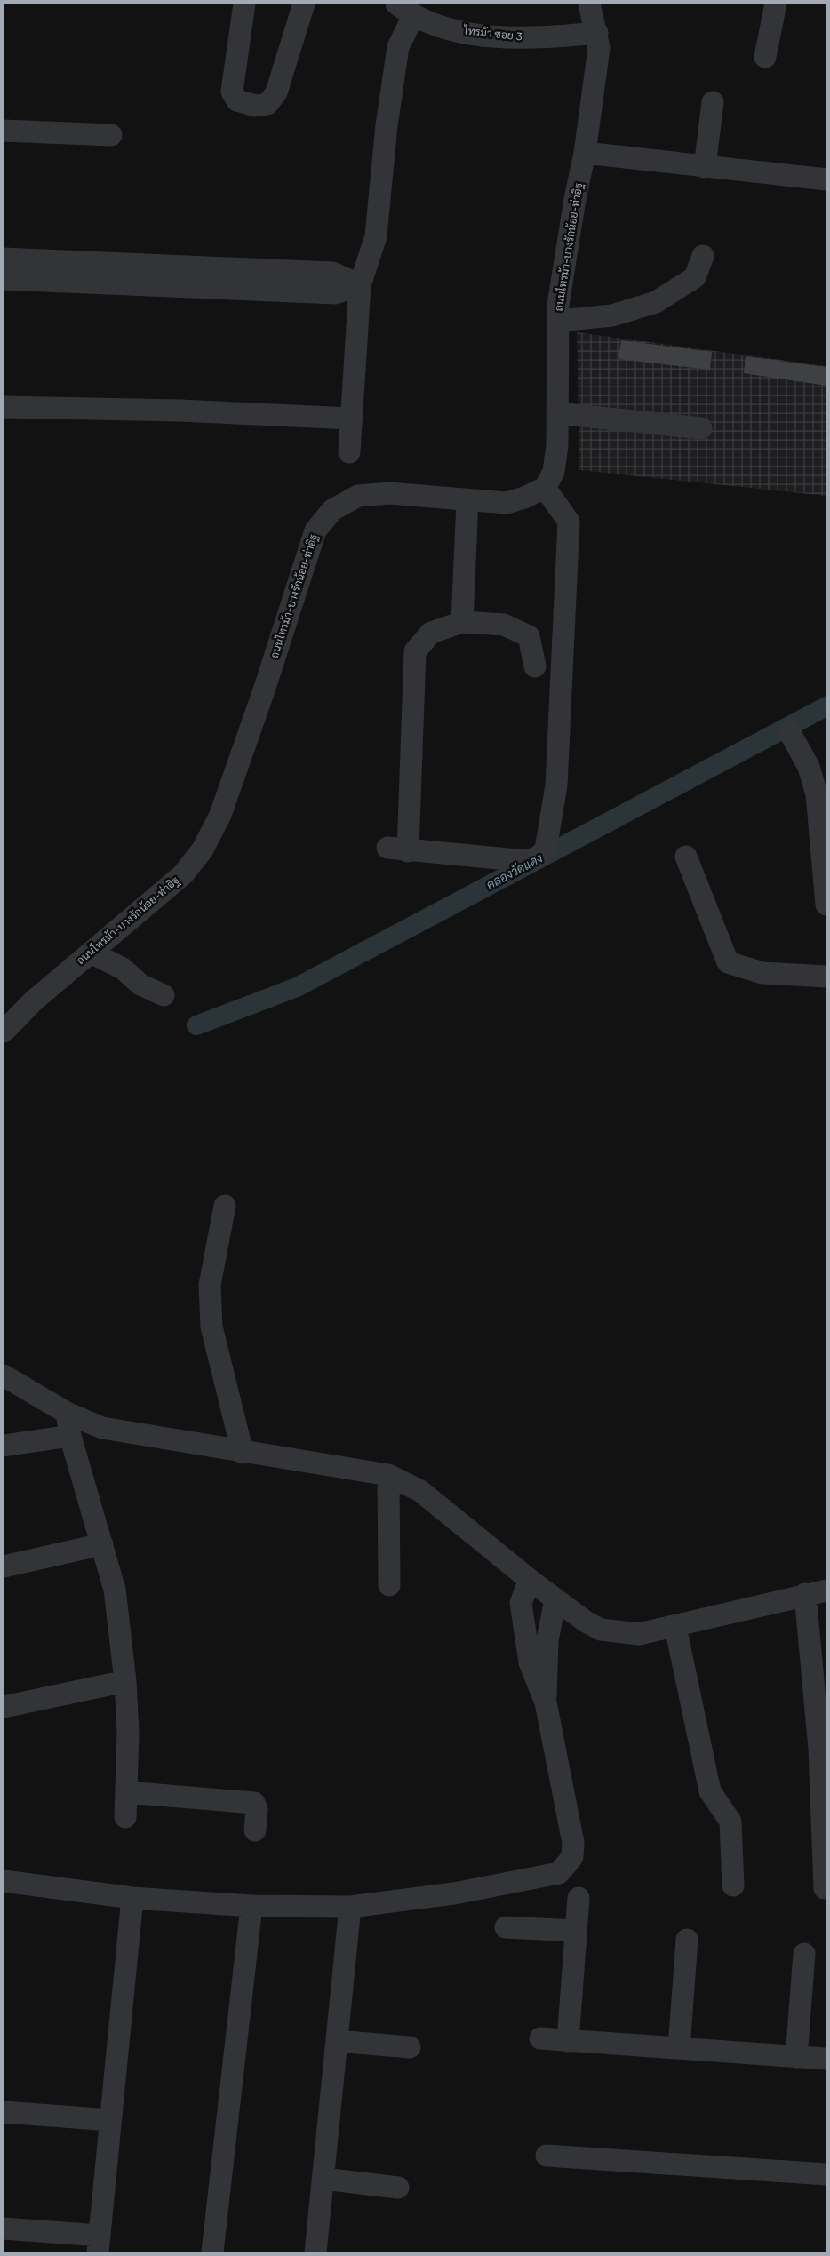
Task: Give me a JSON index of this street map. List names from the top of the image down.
{
  "streets": {
    "street": ["ไทรม้า ซอย 3", "ถนนไทรม้า-บางรักน้อย-ท่าอิฐ"]
  },
  "crossings": [
    ["ไทรม้า ซอย 3", "ถนนไทรม้า-บางรักน้อย-ท่าอิฐ"]
  ],
  "water": ["คลองวัดแดง"]
}
